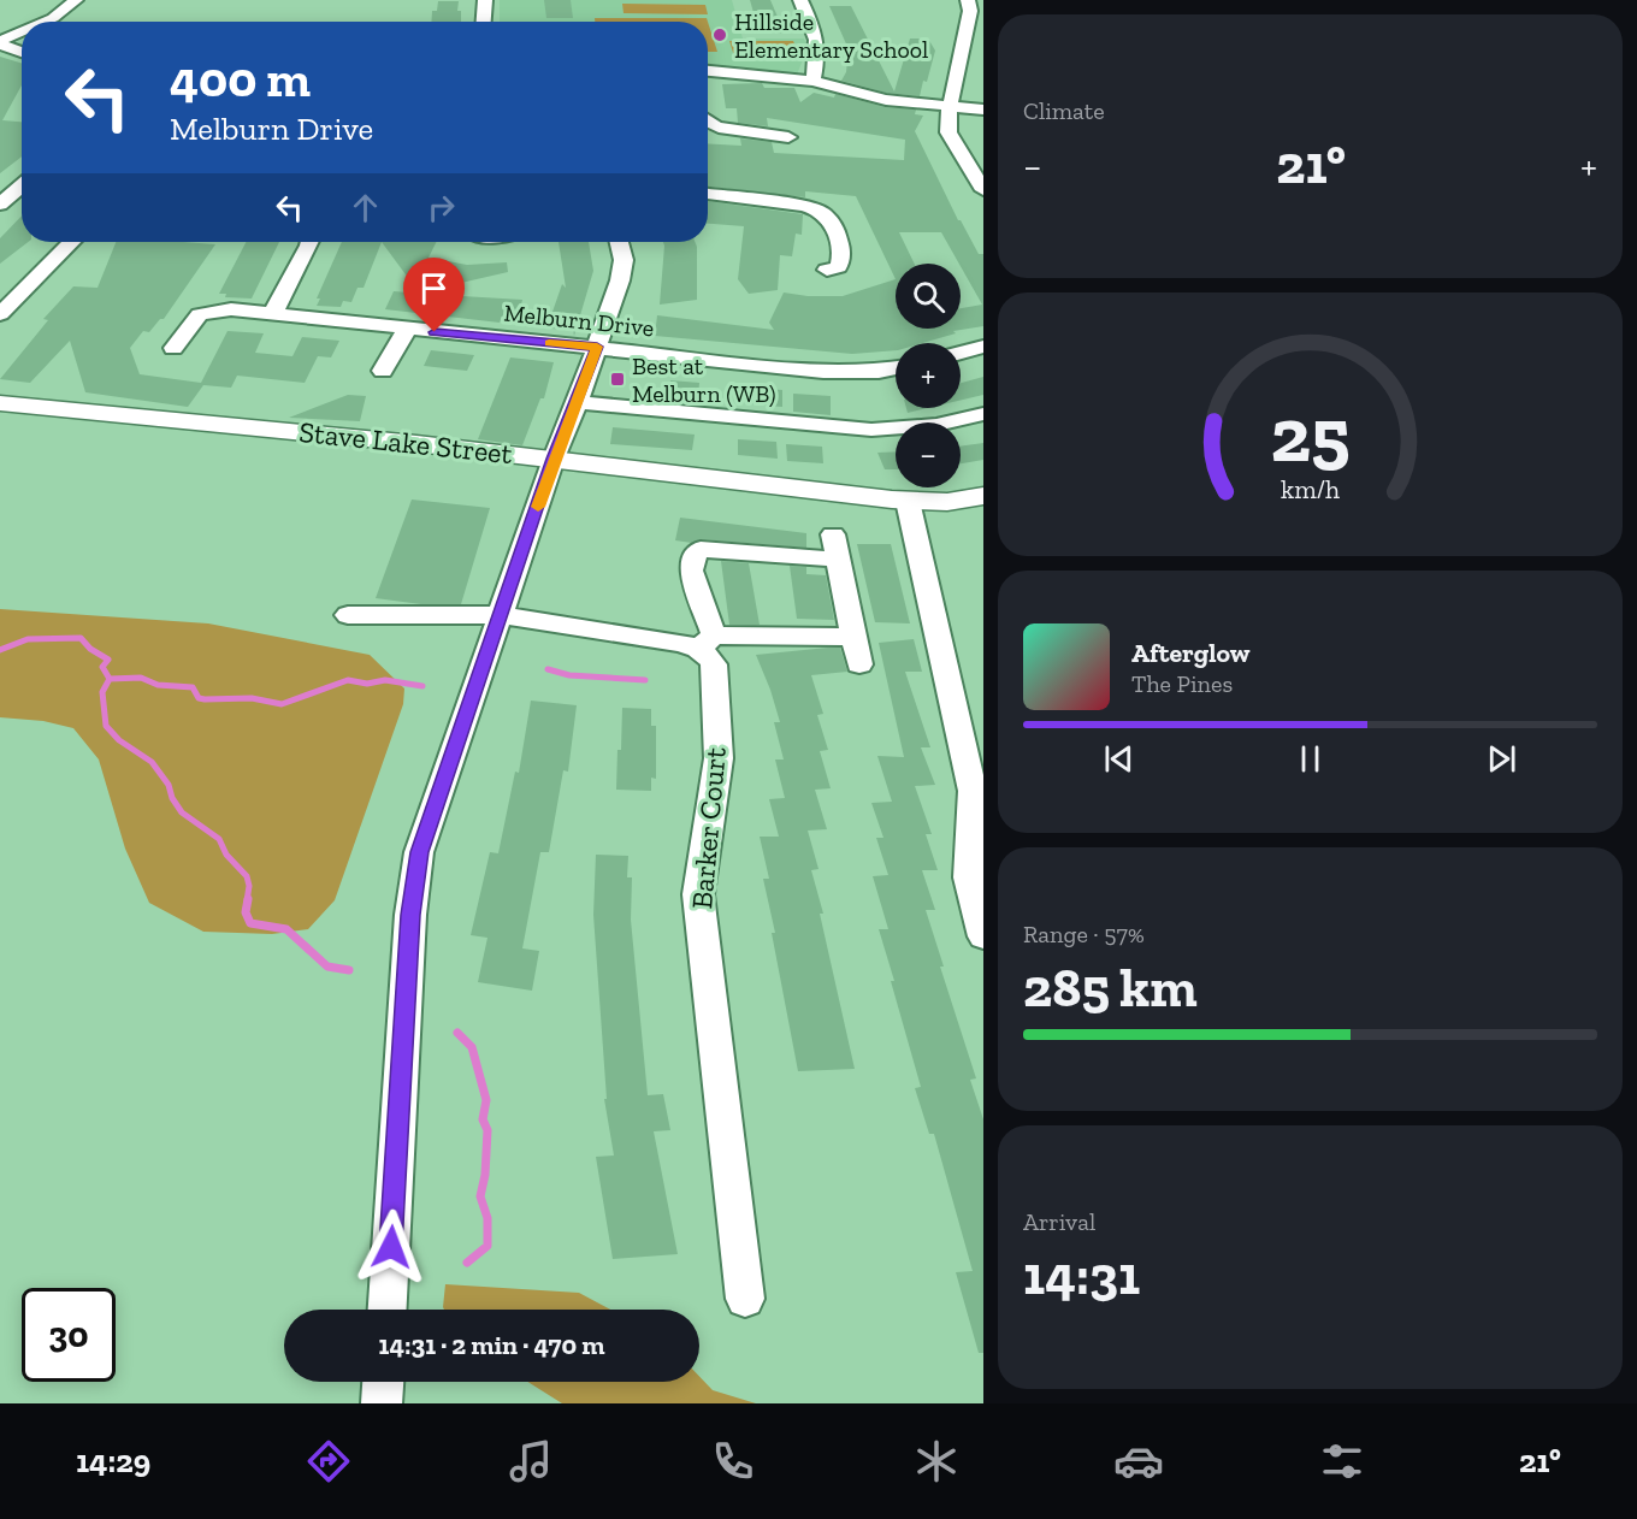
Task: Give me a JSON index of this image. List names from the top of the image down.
{
  "streets": {
    "main road": ["Stave Lake Street"],
    "street": ["Melburn Drive", "Barker Court"]
  },
  "places": {
    "other": ["Hillside Elementary School"],
    "transit": ["Best at Melburn (WB)"]
  },
  "page": {
    "tile": [
      "Climate",
      ["Range · 57%", "285 km"],
      ["Arrival", "14:31"]
    ],
    "turn": ["400 m", "Melburn Drive"],
    "heat": ["−", "21°", "+"],
    "map_buttons": ["+", "−"],
    "song": ["Afterglow", "The Pines"],
    "limit": "30",
    "trip": "14:31 · 2 min · 470 m",
    "tabs": ["14:29", "21°"],
    "gauge": ["25", "km/h"]
  }
}
